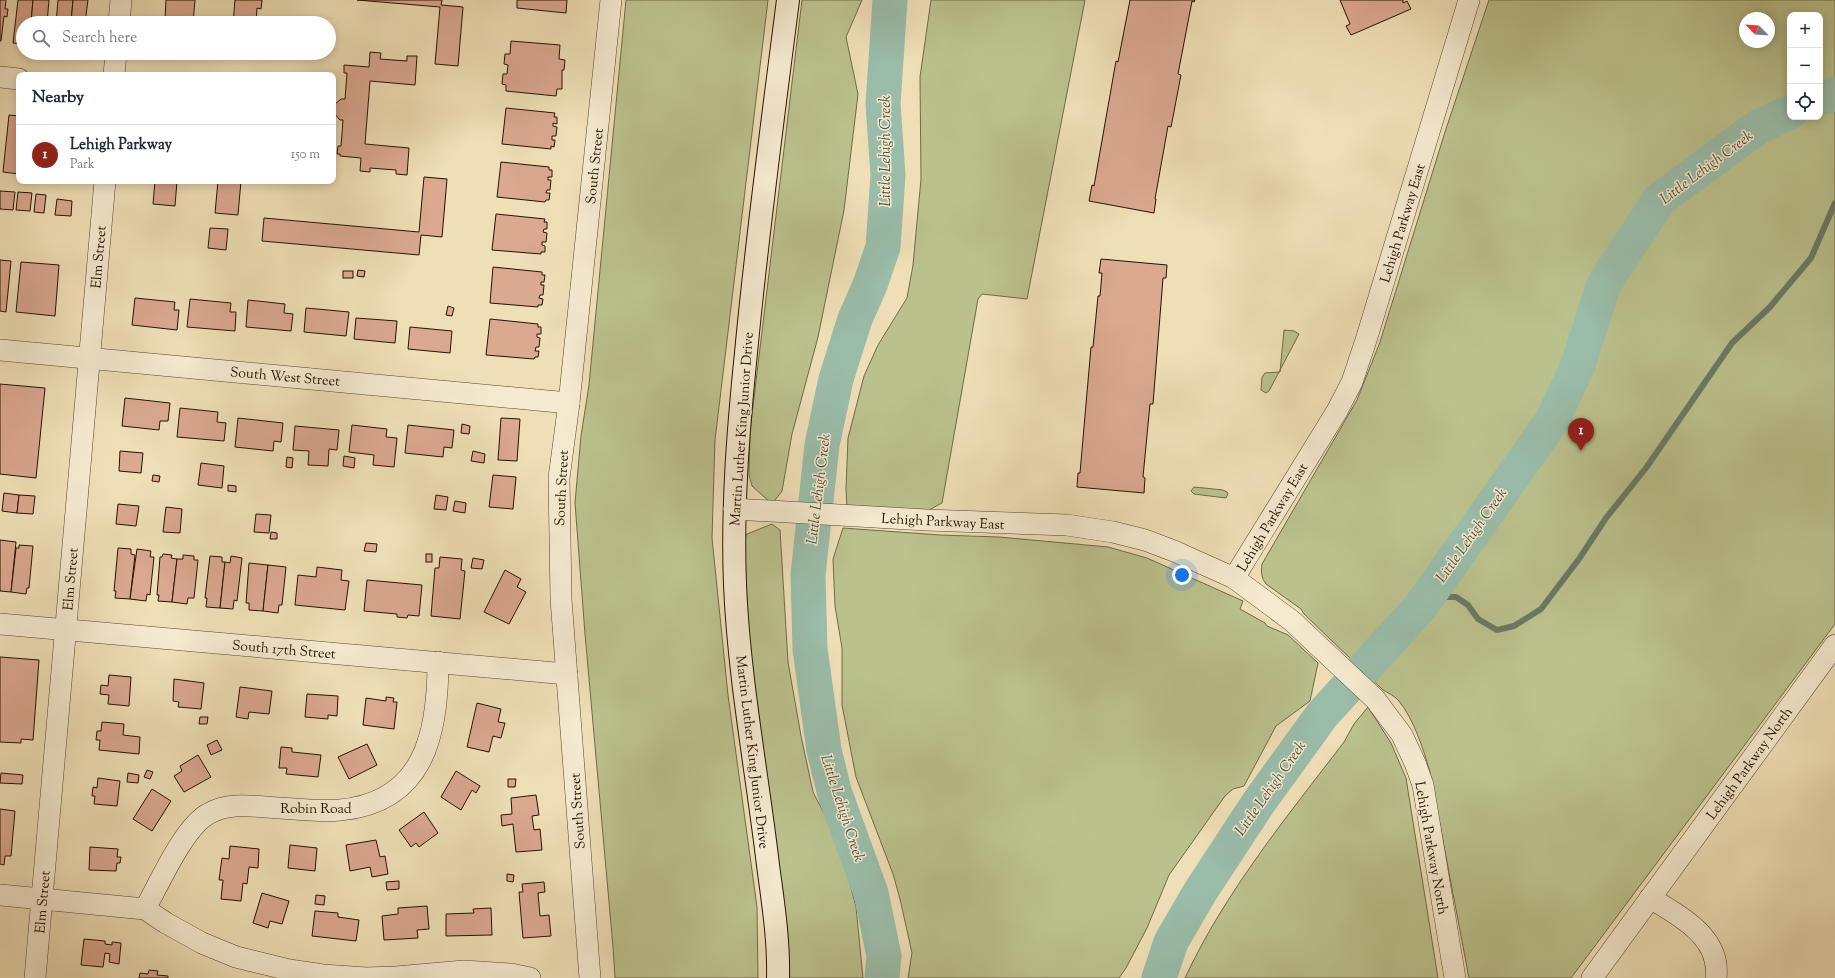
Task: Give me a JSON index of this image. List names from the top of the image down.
{
  "streets": {
    "main road": ["Martin Luther King Junior Drive"],
    "street": [
      "South Street",
      "Lehigh Parkway East",
      "Elm Street",
      "South West Street",
      "South 17th Street",
      "Lehigh Parkway North",
      "Robin Road"
    ]
  },
  "crossings": [
    ["South Street", "South West Street"],
    ["South Street", "South 17th Street"],
    ["Lehigh Parkway East", "Martin Luther King Junior Drive"],
    ["Lehigh Parkway East", "Lehigh Parkway North"],
    ["Elm Street", "South West Street"],
    ["Elm Street", "South 17th Street"],
    ["South 17th Street", "Robin Road"]
  ],
  "water": ["Little Lehigh Creek"],
  "north": "top left",
  "page": {
    "map_buttons": ["+", "−"],
    "search": "Search here",
    "heading": "Nearby",
    "list": [
      {
        "mark": "1",
        "name": "Lehigh Parkway",
        "note": "Park",
        "value": "150 m"
      }
    ],
    "pins": "1"
  }
}
